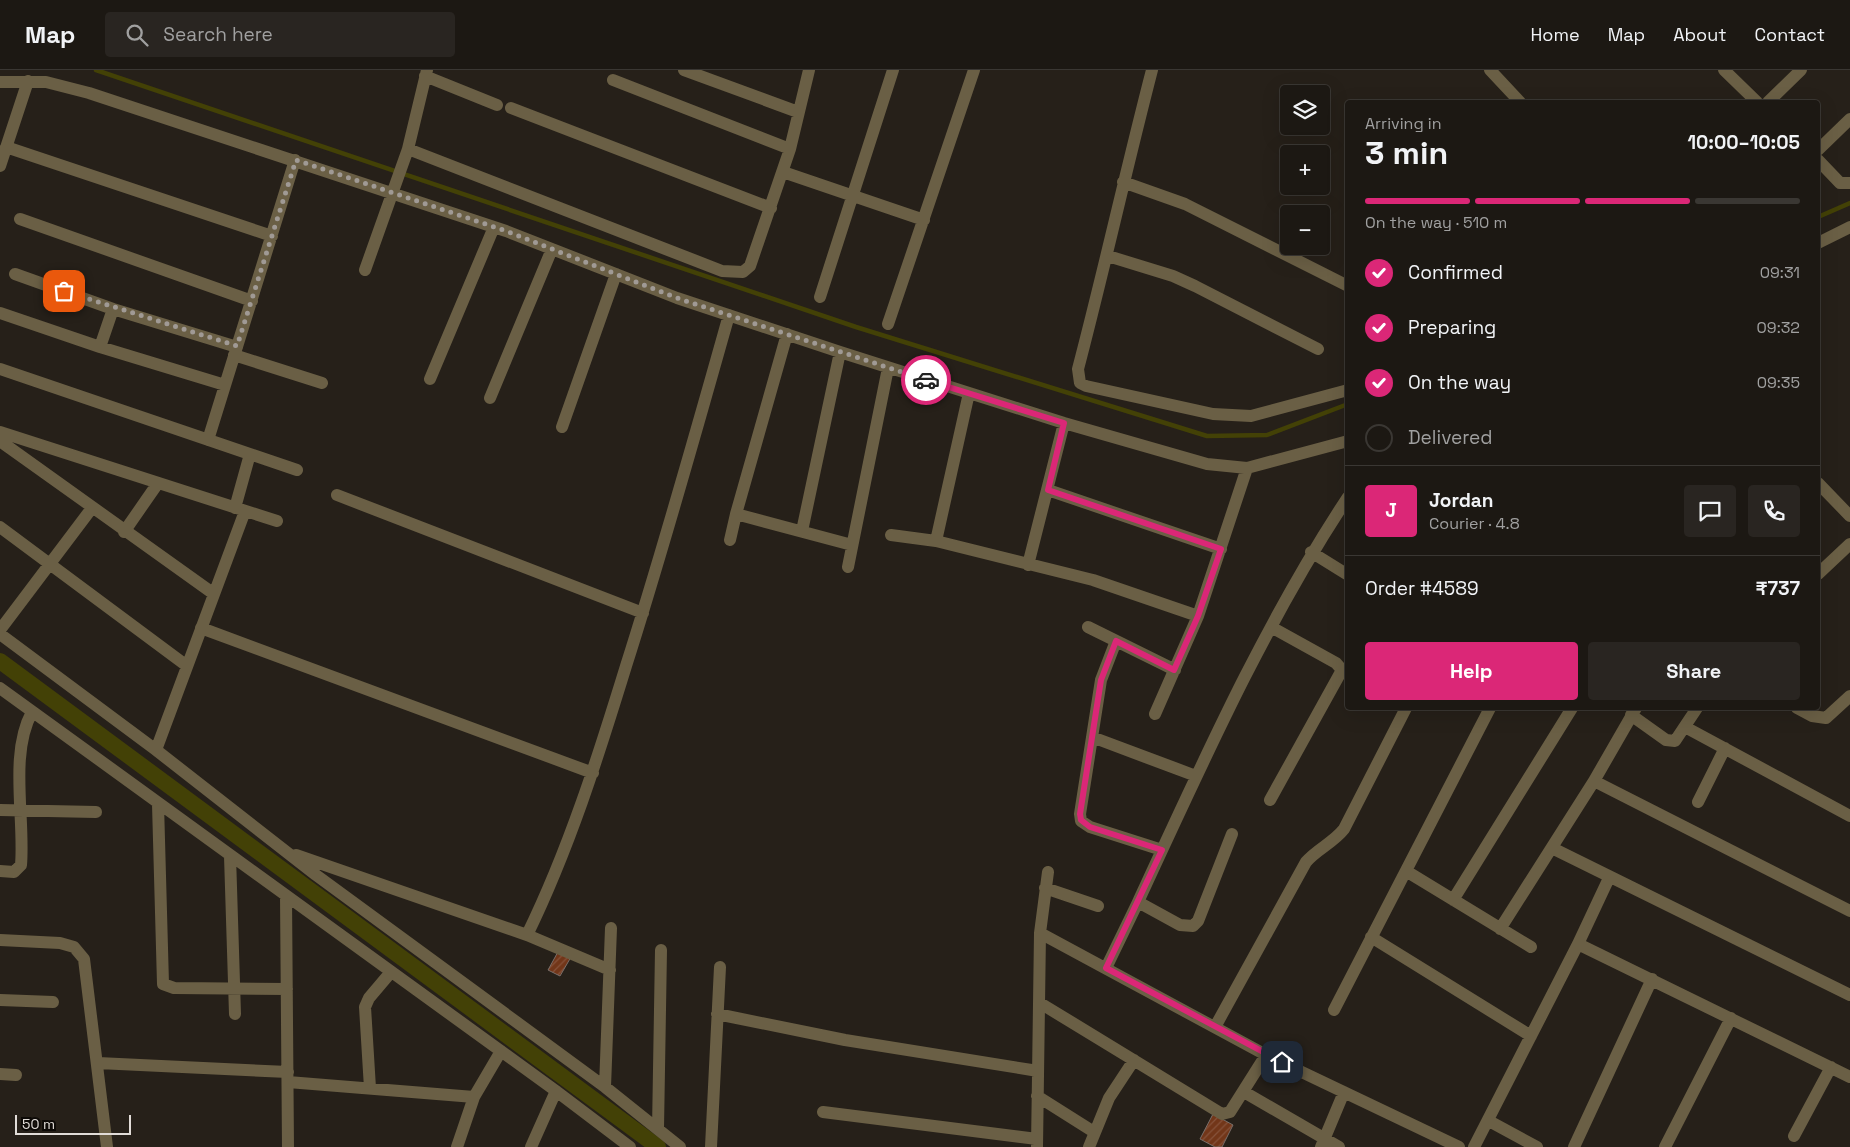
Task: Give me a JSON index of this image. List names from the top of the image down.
{
  "scale_bar": "50 m",
  "page": {
    "header": "Map",
    "search": "Search here",
    "nav": [
      "Home",
      "Map",
      "About",
      "Contact"
    ],
    "map_buttons": ["+", "−"],
    "heading": ["3 min", "Arriving in", "10:00–10:05"],
    "panel": [
      "Jordan",
      "Courier · 4.8",
      "Order #4589",
      "₹737"
    ],
    "bar": "On the way · 510 m",
    "list": [
      ["Confirmed", "09:31"],
      ["Preparing", "09:32"],
      ["On the way", "09:35"],
      "Delivered"
    ],
    "round": "J",
    "buttons": ["Help", "Share"],
    "scale": "50 m"
  }
}
